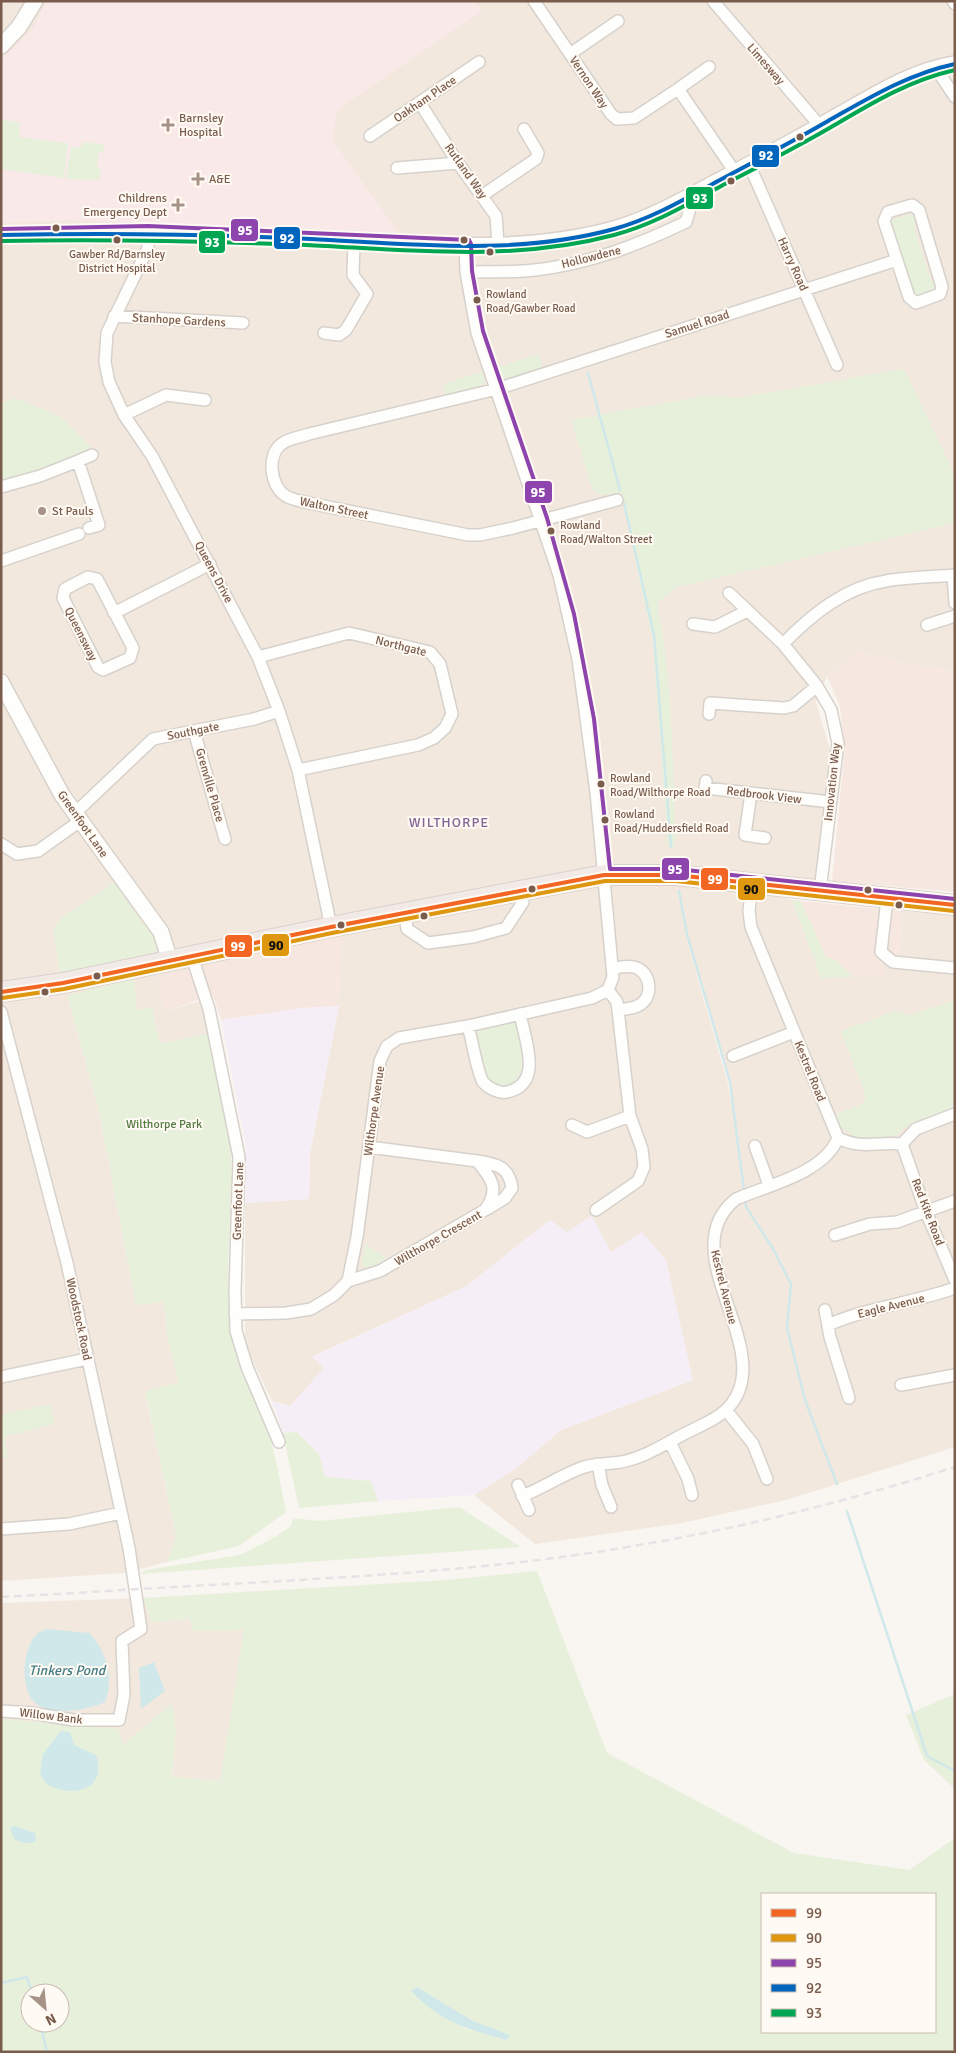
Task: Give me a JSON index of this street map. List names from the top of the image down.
{
  "streets": {
    "street": [
      "Limesway",
      "Vernon Way",
      "Oakham Place",
      "Rutland Way",
      "Hollowdene",
      "Harry Road",
      "Stanhope Gardens",
      "Samuel Road",
      "Walton Street",
      "Queens Drive",
      "Queensway",
      "Northgate",
      "Southgate",
      "Innovation Way",
      "Grenville Place",
      "Redbrook View",
      "Greenfoot Lane",
      "Kestrel Road",
      "Wilthorpe Avenue",
      "Red Kite Road",
      "Wilthorpe Crescent",
      "Kestrel Avenue",
      "Eagle Avenue",
      "Woodstock Road",
      "Willow Bank"
    ]
  },
  "crossings": [
    ["Oakham Place", "Rutland Way"],
    ["Harry Road", "Samuel Road"],
    ["Stanhope Gardens", "Queens Drive"],
    ["Samuel Road", "Walton Street"],
    ["Queens Drive", "Northgate"],
    ["Queens Drive", "Southgate"],
    ["Southgate", "Grenville Place"],
    ["Southgate", "Greenfoot Lane"],
    ["Innovation Way", "Redbrook View"],
    ["Kestrel Road", "Kestrel Avenue"],
    ["Wilthorpe Avenue", "Wilthorpe Crescent"],
    ["Woodstock Road", "Willow Bank"]
  ],
  "districts": ["WILTHORPE"],
  "water": ["Tinkers Pond"],
  "parks": ["Wilthorpe Park"],
  "places": {
    "health": ["Barnsley Hospital", "A&E", "Childrens Emergency Dept"],
    "other": [
      "Gawber Rd/Barnsley District Hospital",
      "Rowland Road/Gawber Road",
      "St Pauls",
      "Rowland Road/Walton Street",
      "Rowland Road/Wilthorpe Road",
      "Rowland Road/Huddersfield Road"
    ]
  },
  "lines": [
    "transit line 92",
    "transit line 93",
    "transit line 95",
    "transit line 99",
    "transit line 90"
  ],
  "legend": [
    "99",
    "90",
    "95",
    "92",
    "93"
  ],
  "north": "bottom right"
}
